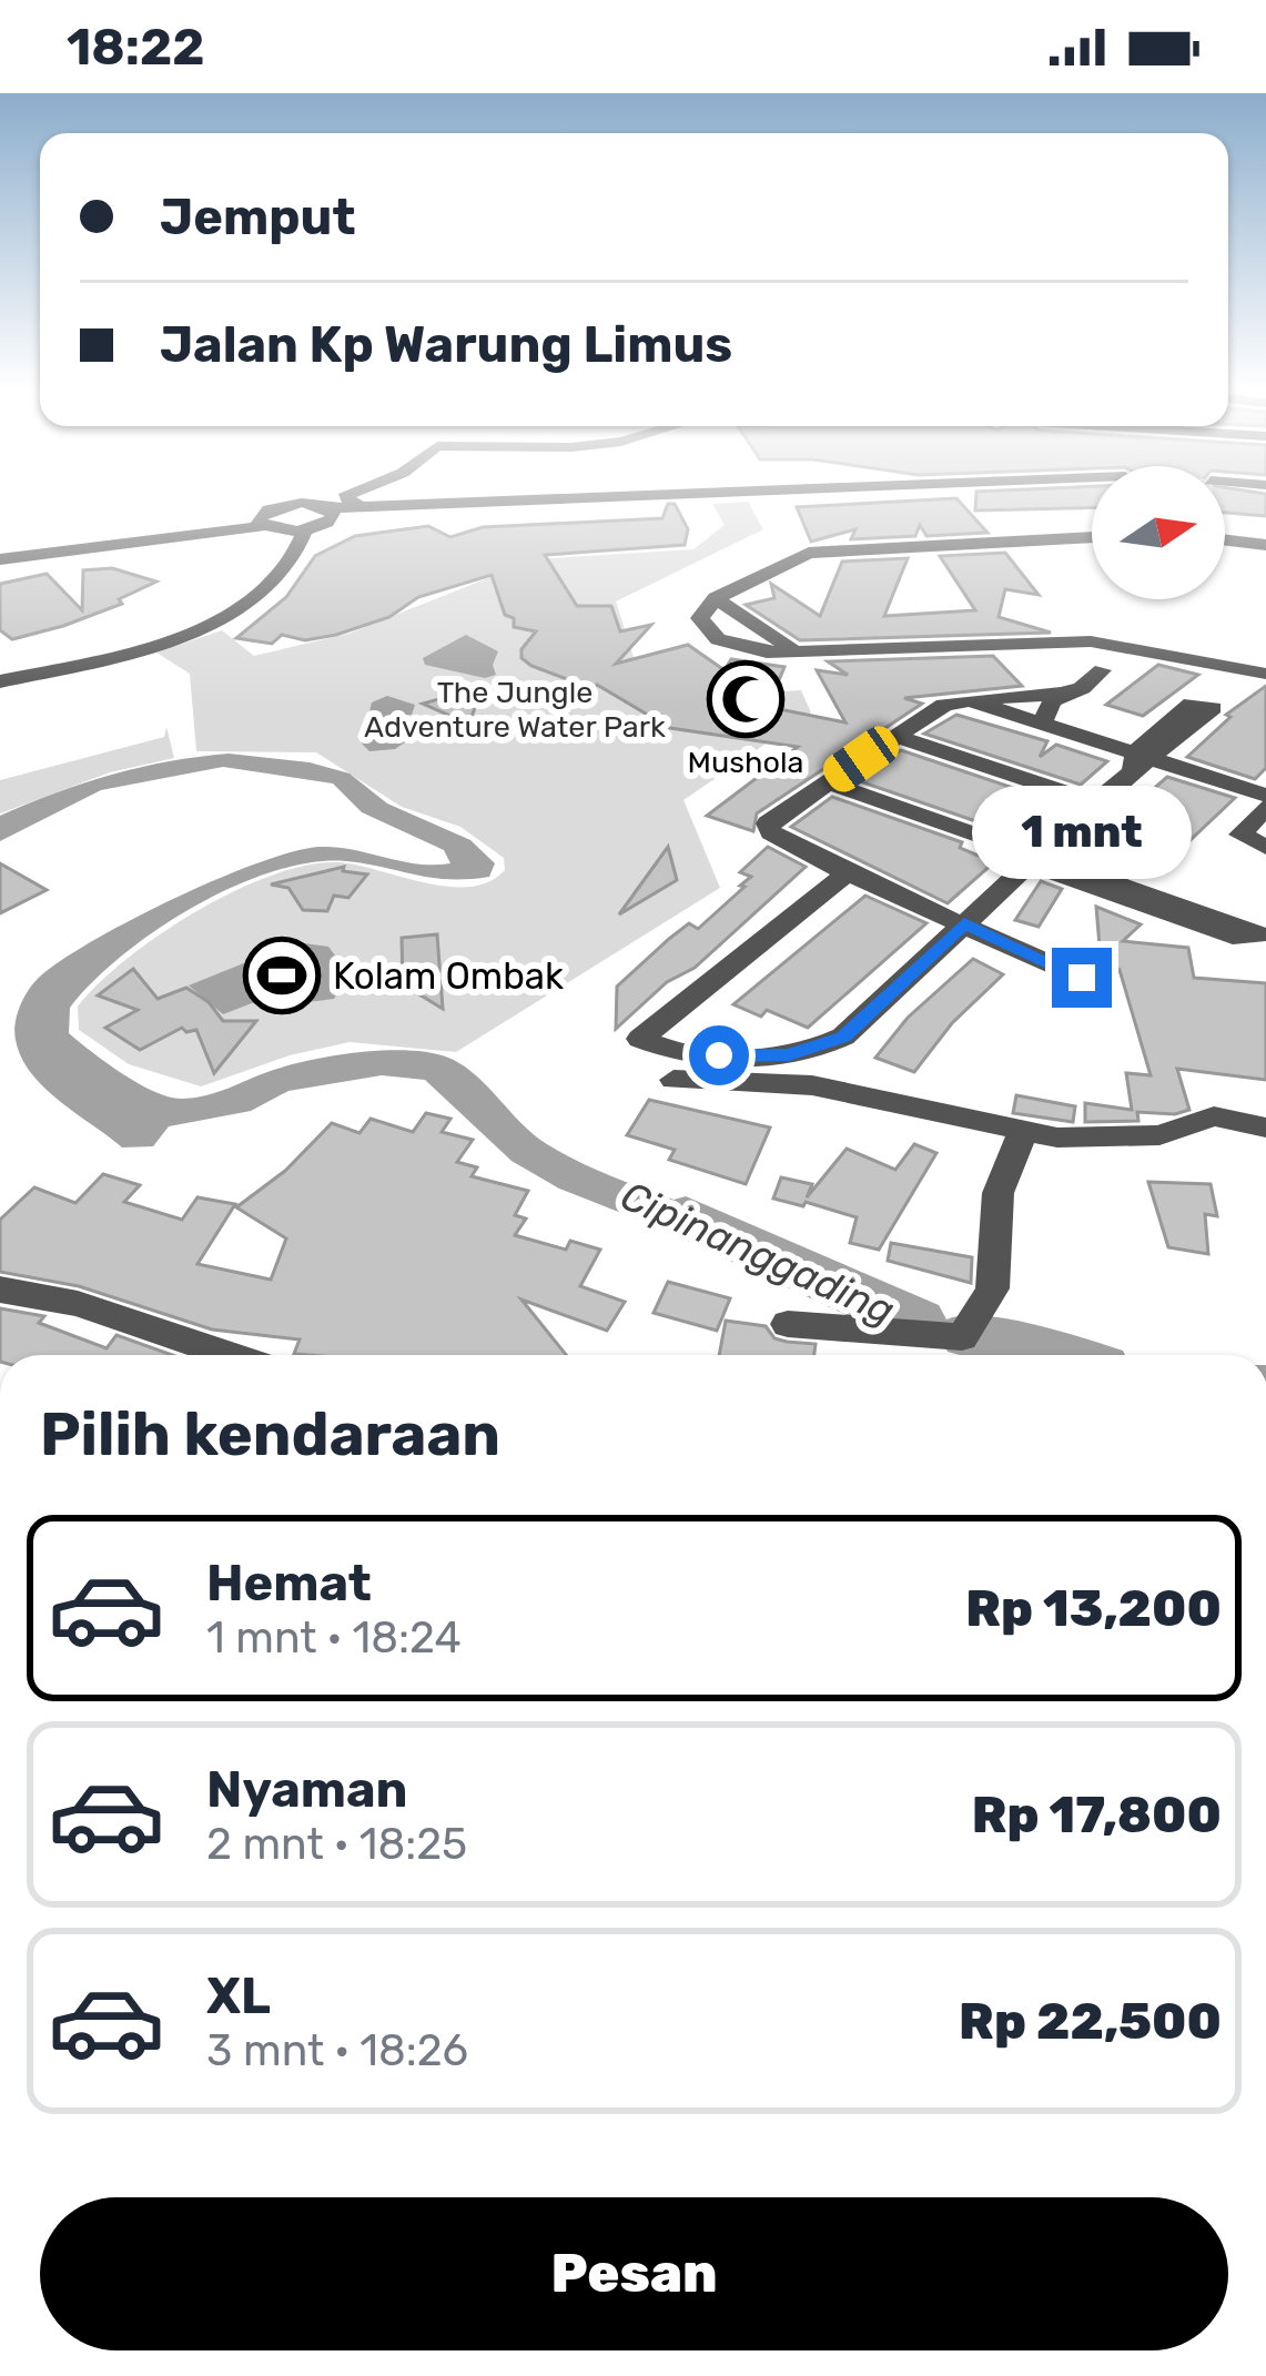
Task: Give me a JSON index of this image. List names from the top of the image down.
{
  "water": ["Cipinanggading"],
  "parks": ["The Jungle Adventure Water Park"],
  "places": {
    "mosque": ["Mushola"],
    "sports": ["Kolam Ombak"]
  },
  "north": "right",
  "page": {
    "status": "18:22",
    "banner": ["Jemput", "Jalan Kp Warung Limus"],
    "bubble": "1 mnt",
    "heading": "Pilih kendaraan",
    "list": [
      {
        "name": "Hemat",
        "note": "1 mnt · 18:24",
        "value": "Rp 13,200"
      },
      {
        "name": "Nyaman",
        "note": "2 mnt · 18:25",
        "value": "Rp 17,800"
      },
      {
        "name": "XL",
        "note": "3 mnt · 18:26",
        "value": "Rp 22,500"
      }
    ],
    "buttons": "Pesan"
  }
}
